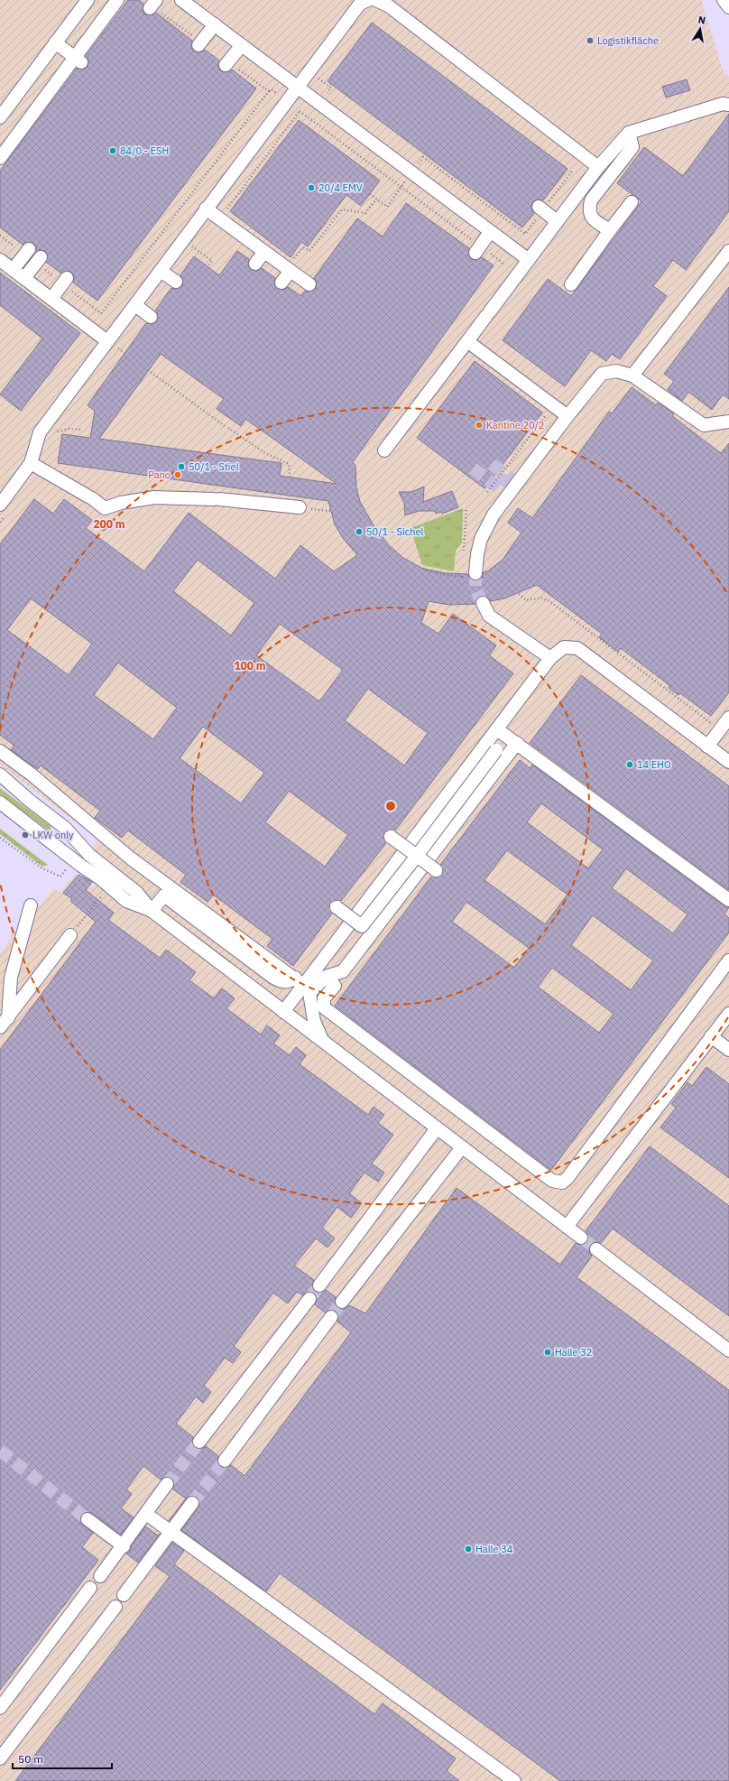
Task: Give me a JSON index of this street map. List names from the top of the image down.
{
  "places": [
    "Logistikfläche",
    "84/0 - ESH",
    "20/4 EMV",
    "Kantine 20/2",
    "50/1 - Stiel",
    "Pano",
    "50/1 - Sichel",
    "14 EHO",
    "LKW only",
    "Halle 32",
    "Halle 34"
  ],
  "scale_bar": "50 m",
  "north": "top",
  "rings": ["200 m", "100 m"]
}
